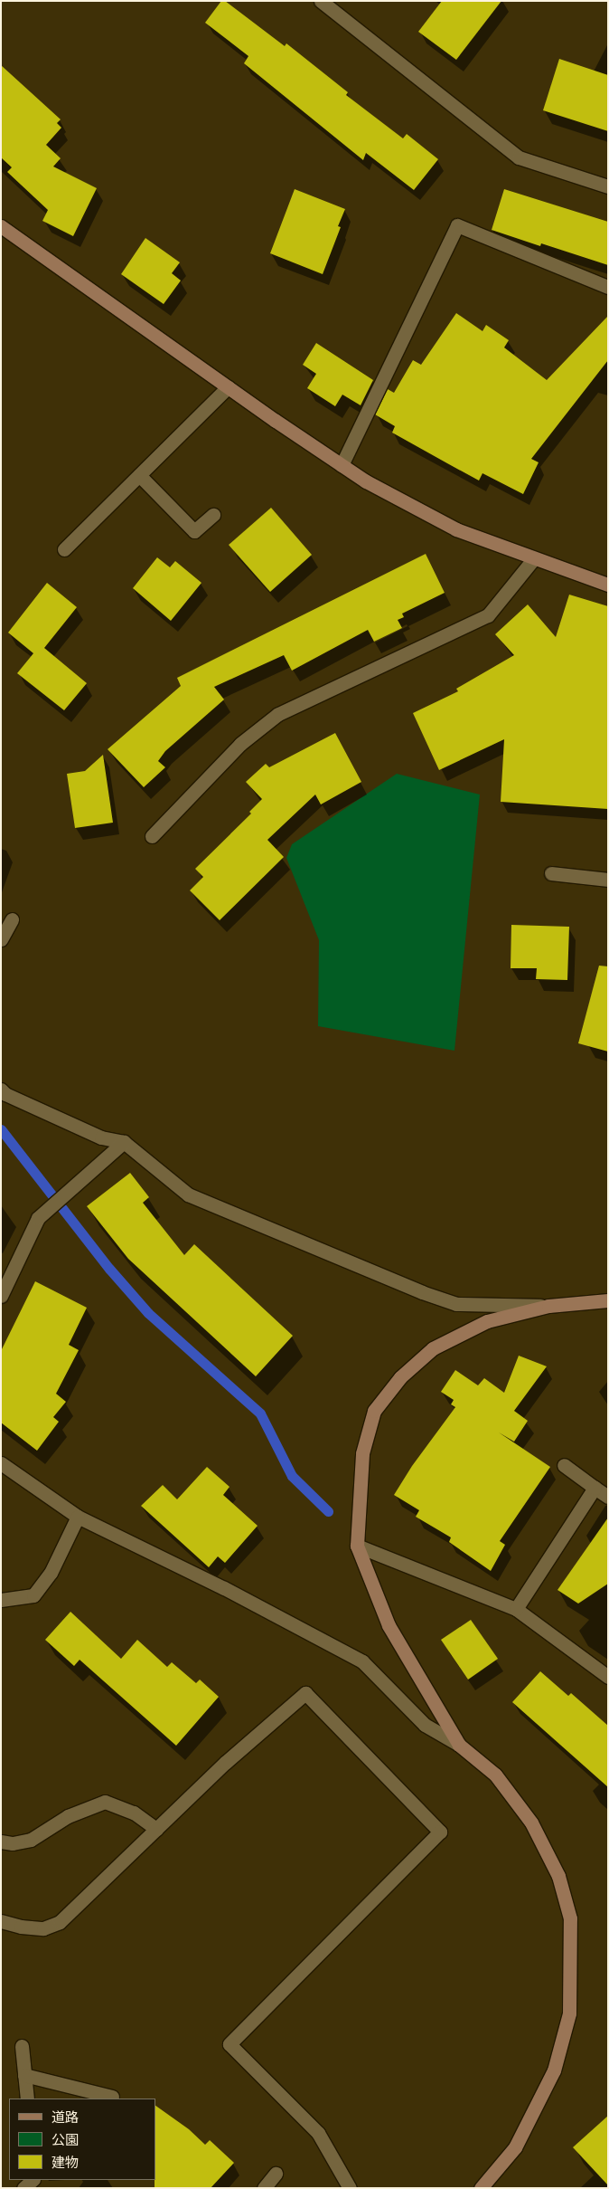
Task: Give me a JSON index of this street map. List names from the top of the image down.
{
  "legend": ["道路", "公園", "建物"]
}
